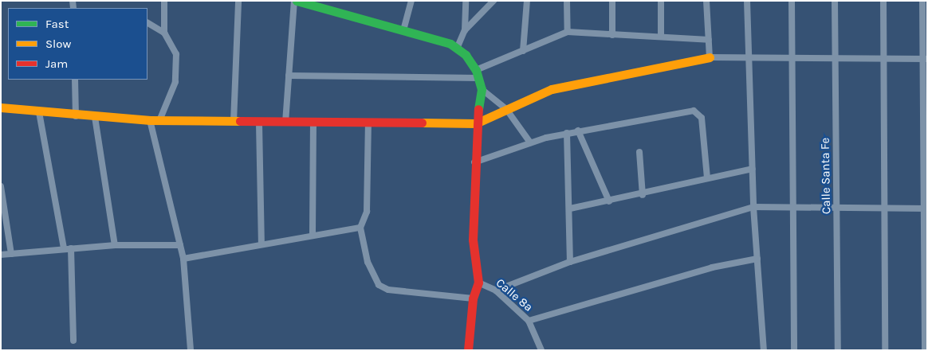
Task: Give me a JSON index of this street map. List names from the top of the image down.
{
  "streets": {
    "street": ["Calle Santa Fe", "Calle 8ª"]
  },
  "legend": ["Fast", "Slow", "Jam"]
}
